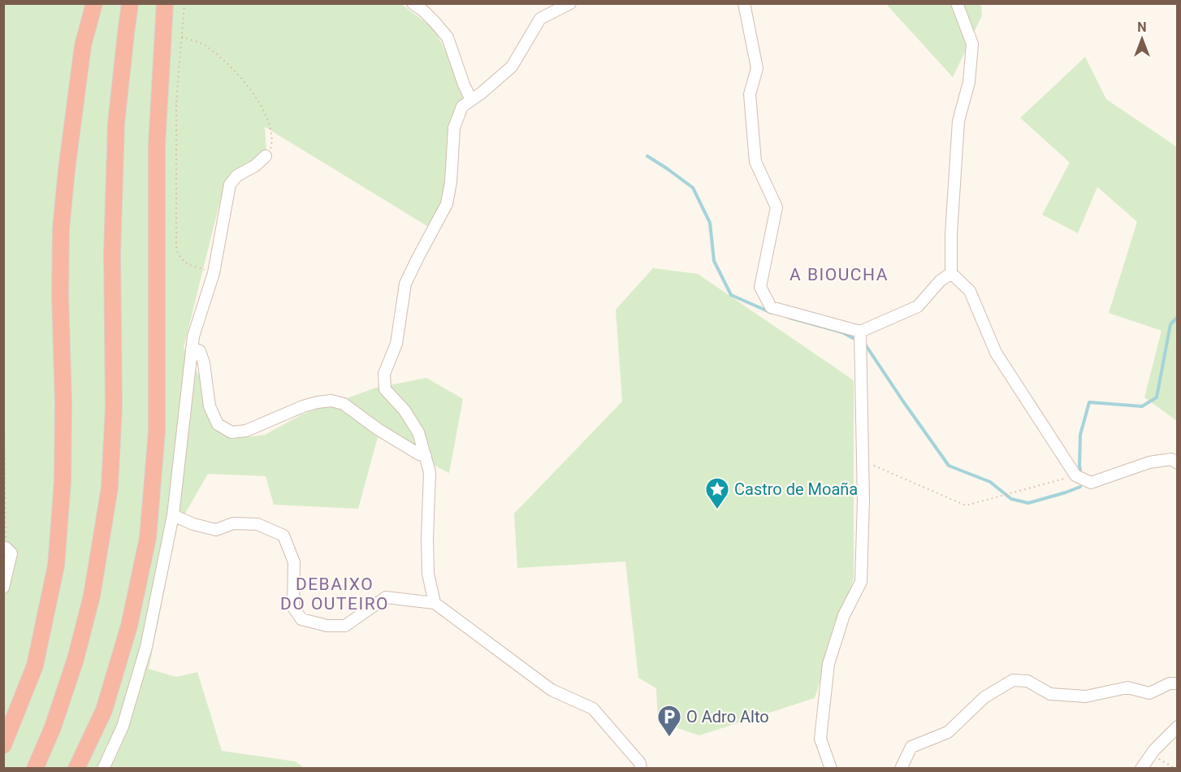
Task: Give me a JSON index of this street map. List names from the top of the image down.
{
  "districts": ["A BIOUCHA", "DEBAIXO DO OUTEIRO"],
  "places": {
    "place": ["Castro de Moaña"],
    "parking": ["O Adro Alto"]
  },
  "north": "top"
}
